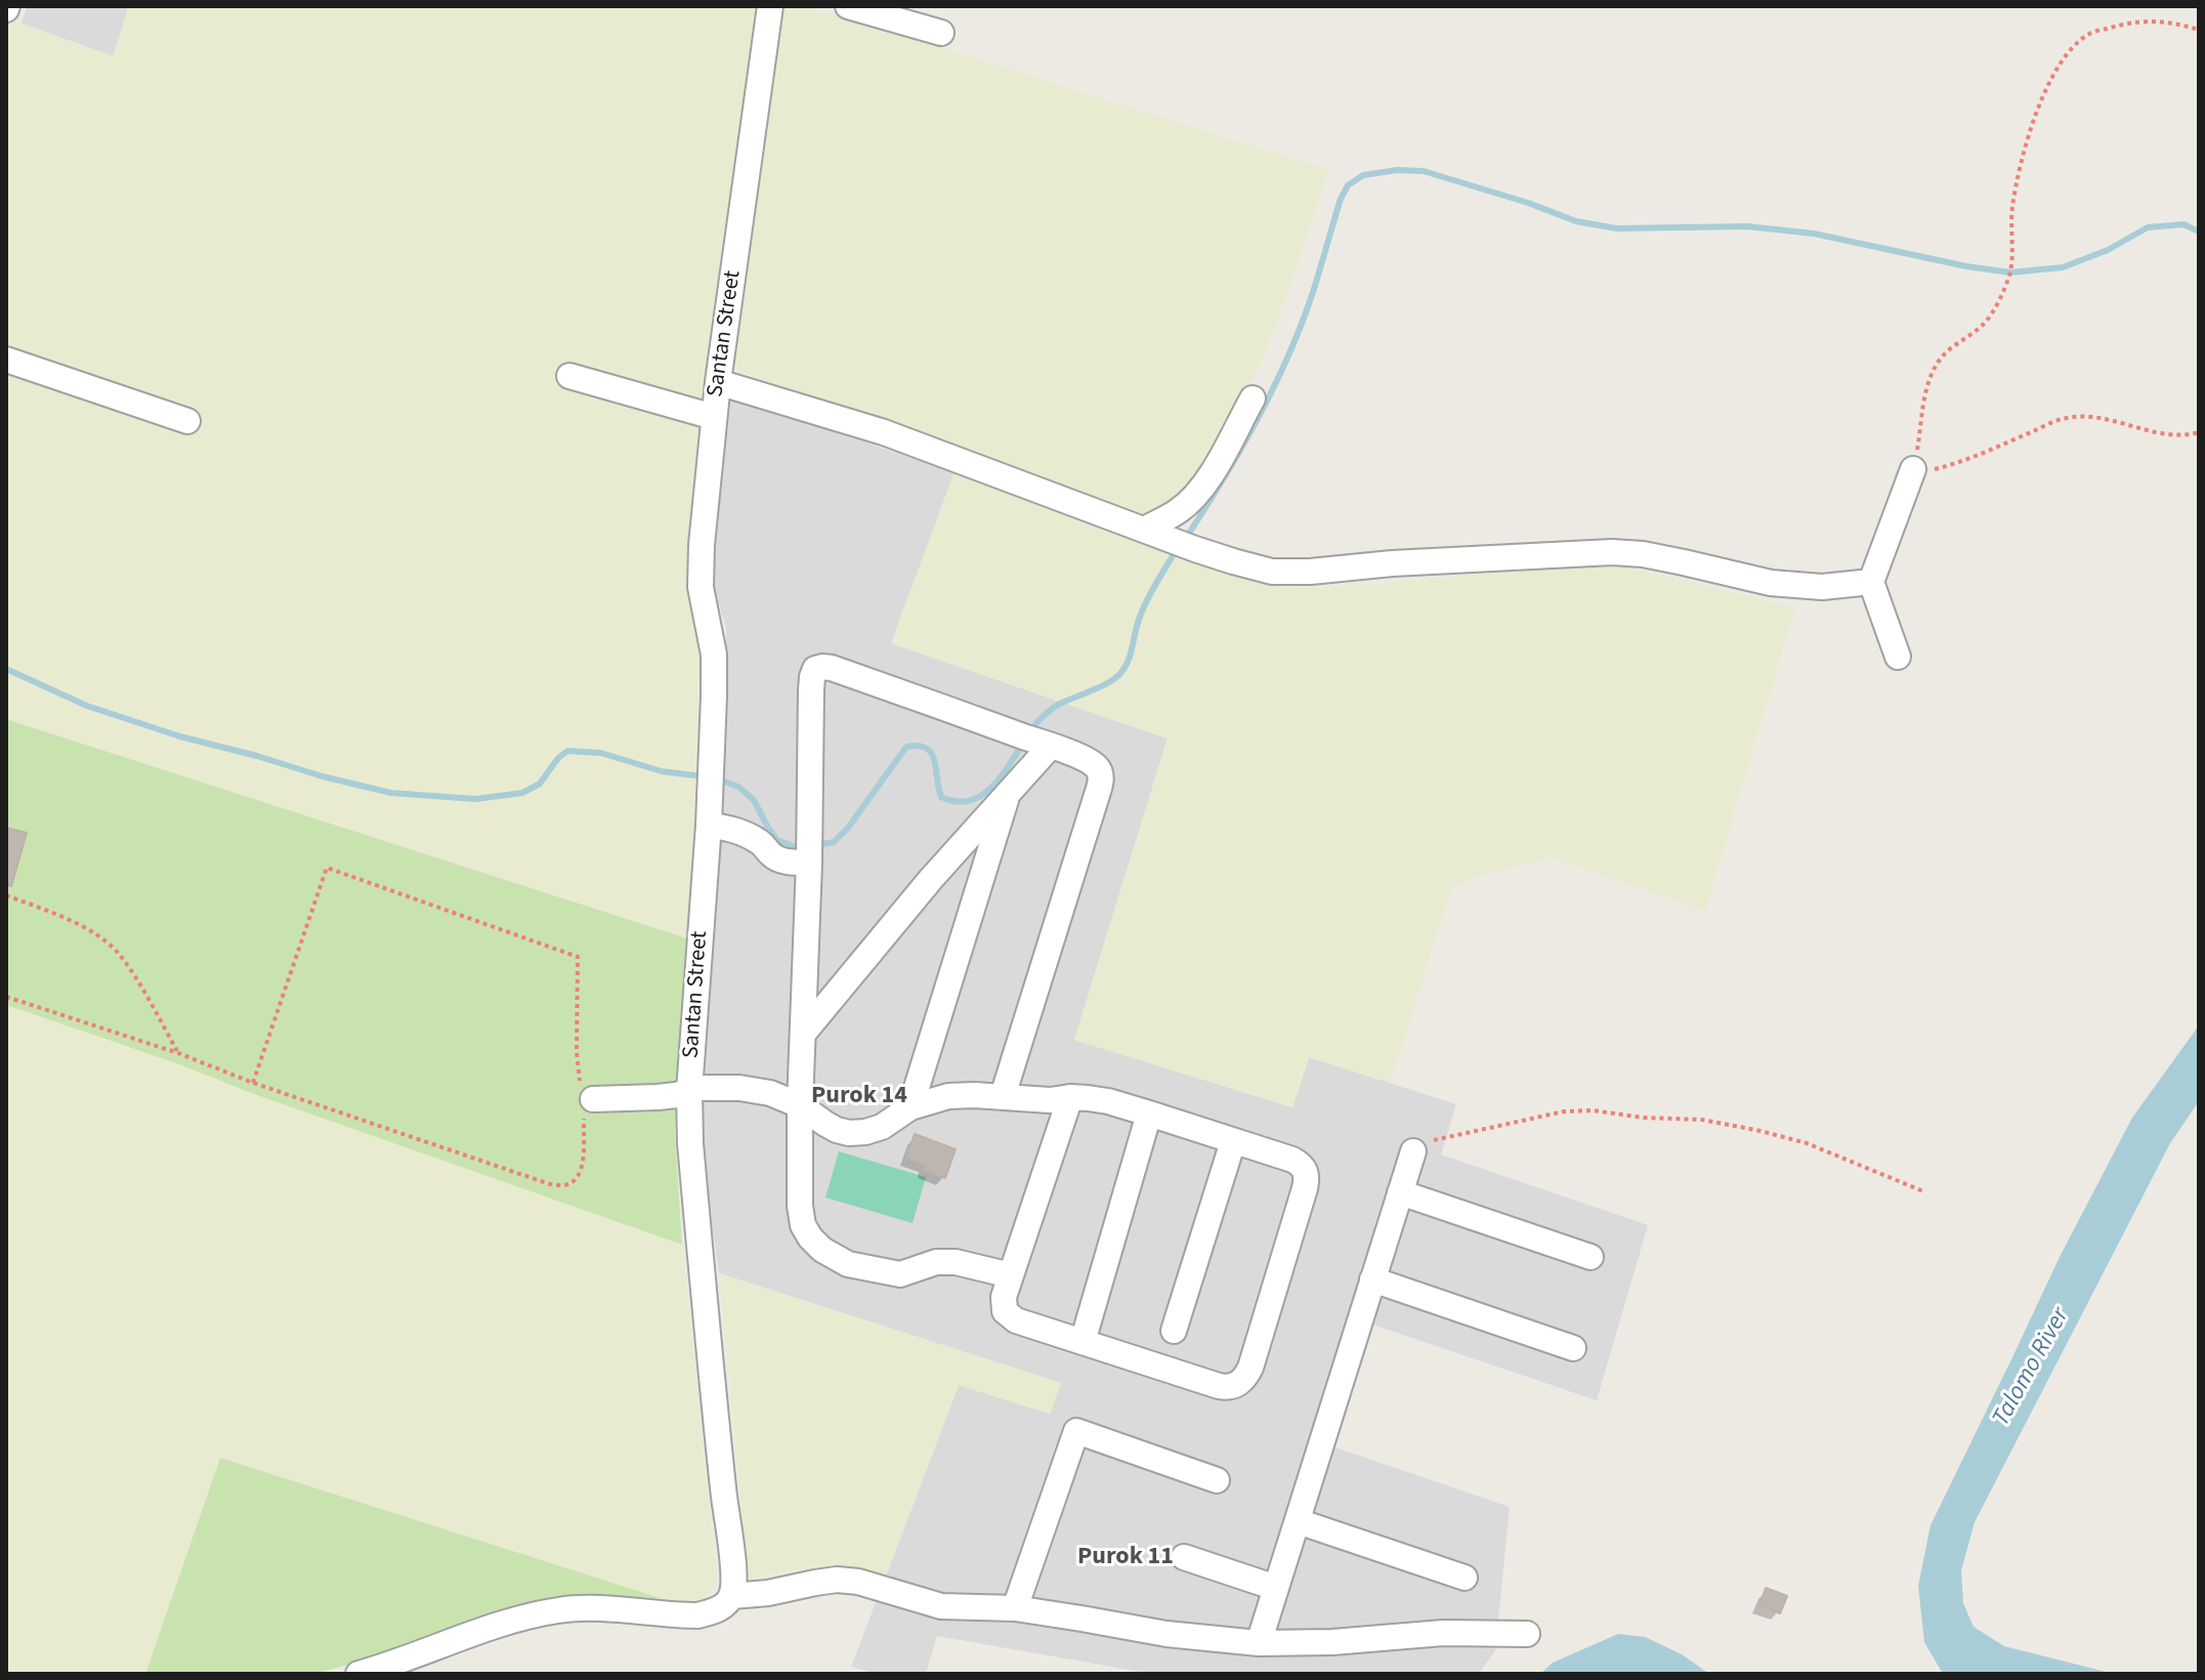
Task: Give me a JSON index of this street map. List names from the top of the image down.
{
  "streets": {
    "street": ["Santan Street"]
  },
  "districts": ["Purok 14", "Purok 11"],
  "water": ["Talomo River"]
}
